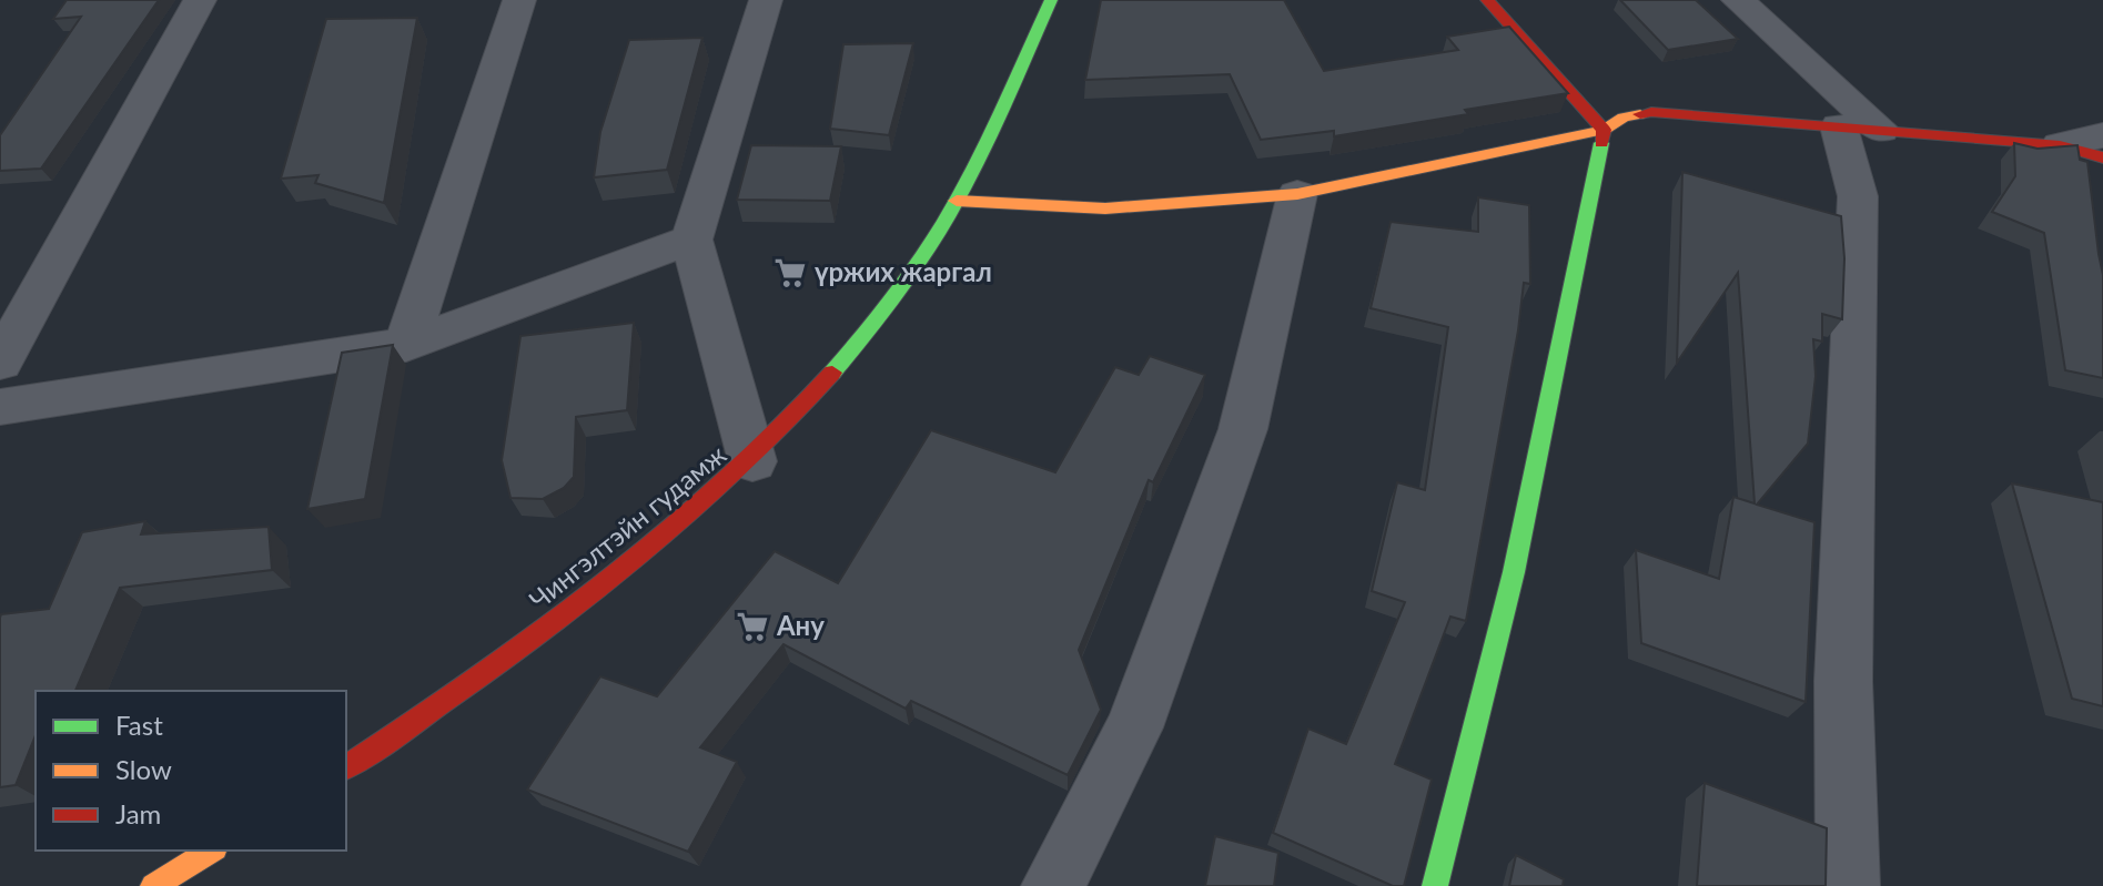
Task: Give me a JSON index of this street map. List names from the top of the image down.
{
  "streets": {
    "street": ["Чингэлтэйн гудамж"]
  },
  "places": {
    "supermarket": ["үржих жаргал", "Ану"]
  },
  "legend": ["Fast", "Slow", "Jam"]
}
